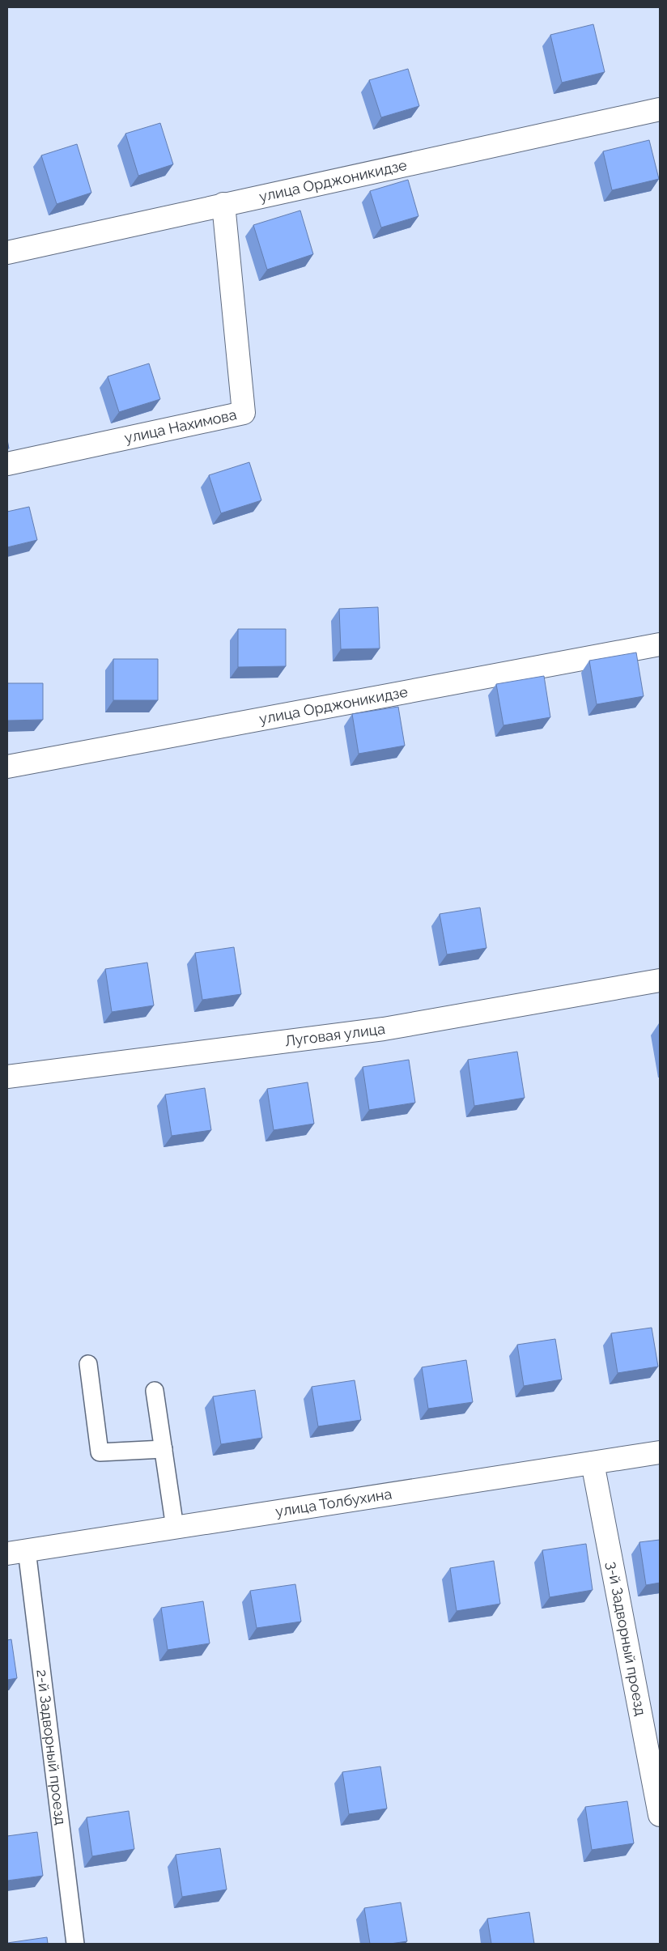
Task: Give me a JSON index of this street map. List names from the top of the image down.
{
  "streets": {
    "street": [
      "улица Орджоникидзе",
      "улица Нахимова",
      "Луговая улица",
      "улица Толбухина",
      "3-й Задворный проезд"
    ],
    "lane": ["2-й Задворный проезд"]
  },
  "crossings": [
    ["улица Орджоникидзе", "улица Нахимова"],
    ["улица Толбухина", "3-й Задворный проезд"],
    ["улица Толбухина", "2-й Задворный проезд"]
  ]
}
